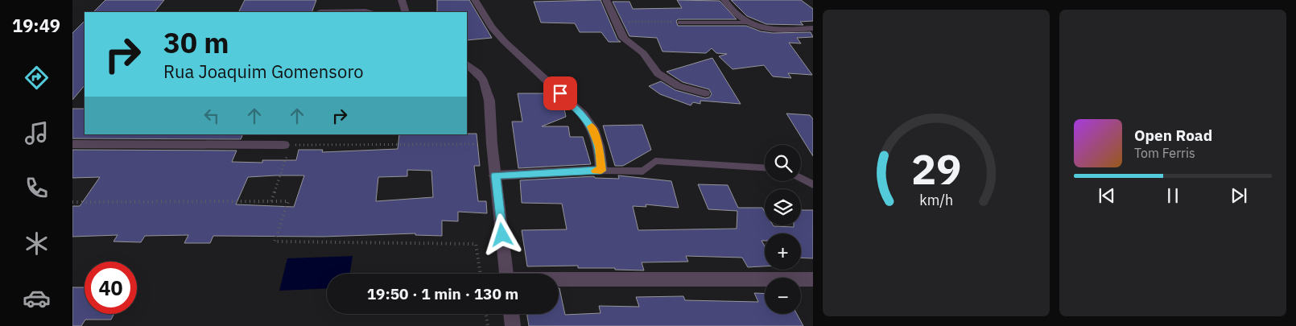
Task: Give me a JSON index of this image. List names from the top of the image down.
{
  "page": {
    "tabs": "19:49",
    "turn": ["30 m", "Rua Joaquim Gomensoro"],
    "song": ["Open Road", "Tom Ferris"],
    "map_buttons": ["+", "−"],
    "limit": "40",
    "trip": "19:50 · 1 min · 130 m",
    "gauge": ["29", "km/h"]
  }
}
